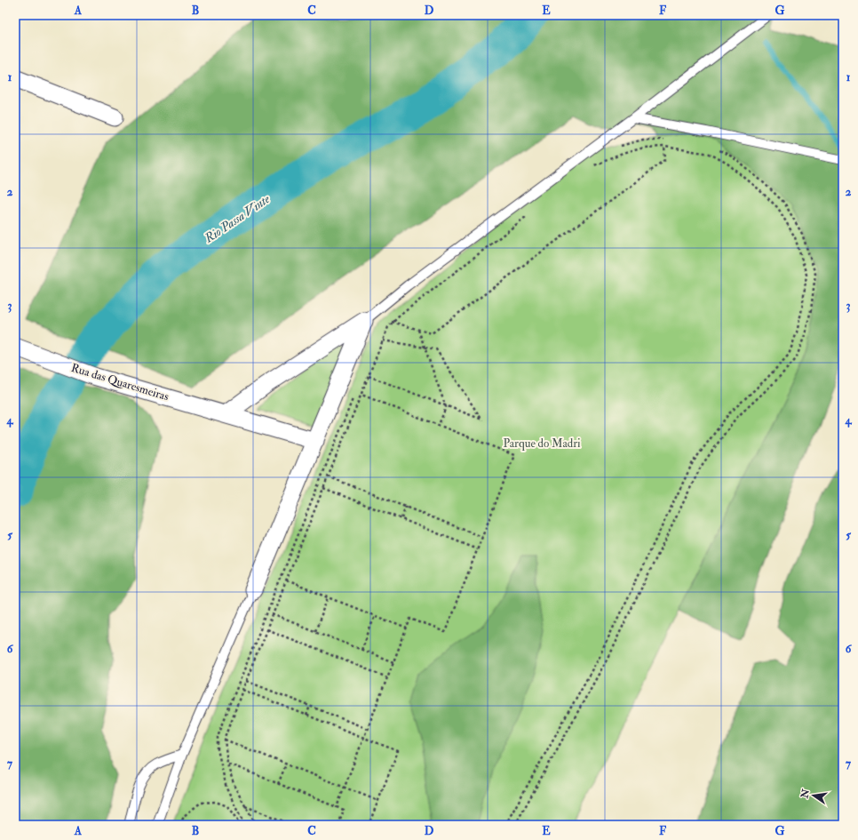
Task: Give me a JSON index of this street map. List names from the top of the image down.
{
  "streets": {
    "street": ["Rua das Quaresmeiras"]
  },
  "water": ["Rio Passa Vinte"],
  "parks": ["Parque do Madri"],
  "north": "left",
  "grid": {
    "columns": [
      "A",
      "B",
      "C",
      "D",
      "E",
      "F",
      "G"
    ],
    "rows": [
      "1",
      "2",
      "3",
      "4",
      "5",
      "6",
      "7"
    ]
  }
}
